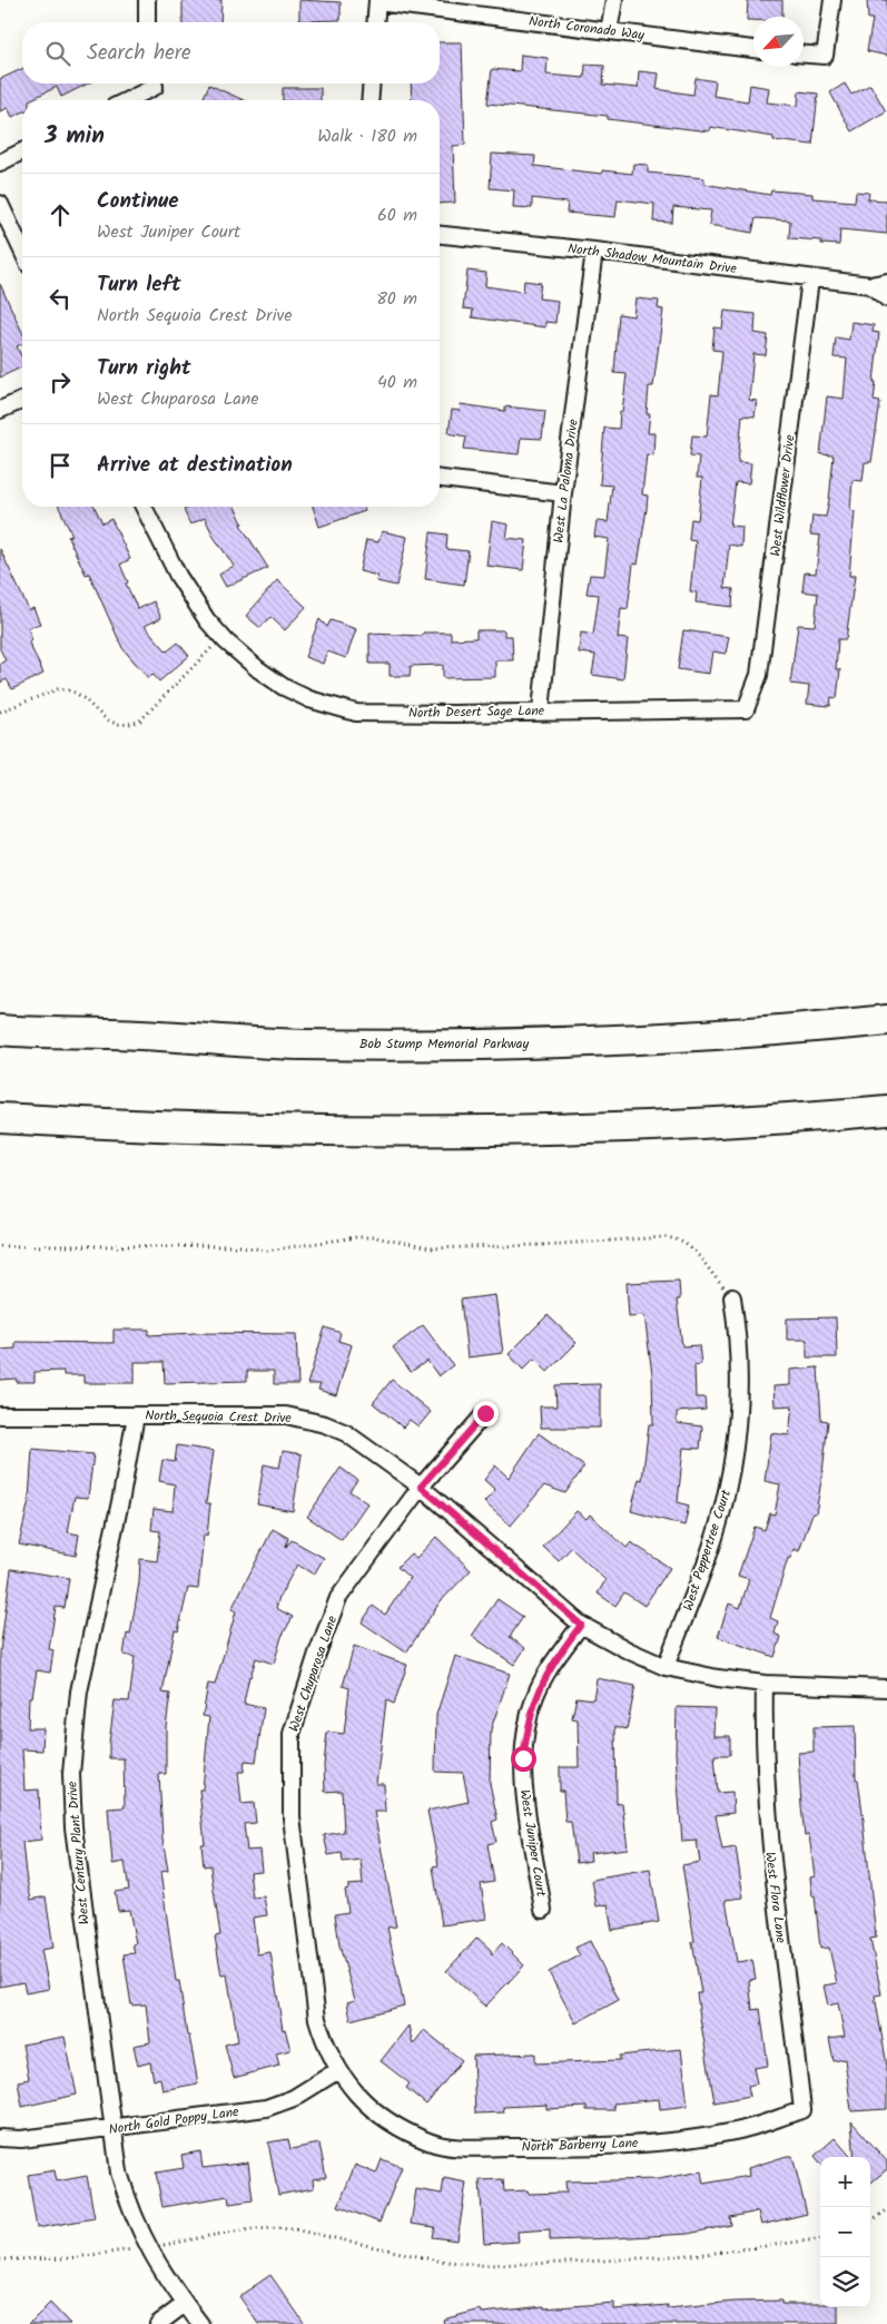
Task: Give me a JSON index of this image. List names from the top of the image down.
{
  "streets": {
    "highway": ["Bob Stump Memorial Parkway"],
    "street": [
      "North Coronado Way",
      "North Shadow Mountain Drive",
      "West La Paloma Drive",
      "West Wildflower Drive",
      "North Desert Sage Lane",
      "North Sequoia Crest Drive",
      "West Peppertree Court",
      "West Chuparosa Lane",
      "West Juniper Court",
      "West Century Plant Drive",
      "West Flora Lane",
      "North Gold Poppy Lane",
      "North Barberry Lane"
    ]
  },
  "crossings": [
    ["North Shadow Mountain Drive", "West La Paloma Drive"],
    ["North Shadow Mountain Drive", "West Wildflower Drive"],
    ["West La Paloma Drive", "North Desert Sage Lane"],
    ["West Wildflower Drive", "North Desert Sage Lane"],
    ["North Sequoia Crest Drive", "West Peppertree Court"],
    ["North Sequoia Crest Drive", "West Chuparosa Lane"],
    ["North Sequoia Crest Drive", "West Juniper Court"],
    ["North Sequoia Crest Drive", "West Century Plant Drive"],
    ["North Sequoia Crest Drive", "West Flora Lane"],
    ["West Chuparosa Lane", "North Gold Poppy Lane"],
    ["West Chuparosa Lane", "North Barberry Lane"],
    ["West Century Plant Drive", "North Gold Poppy Lane"],
    ["West Flora Lane", "North Barberry Lane"]
  ],
  "north": "bottom left",
  "page": {
    "search": "Search here",
    "heading": ["3 min", "Walk · 180 m"],
    "list": [
      ["Continue", "West Juniper Court", "60 m"],
      ["Turn left", "North Sequoia Crest Drive", "80 m"],
      ["Turn right", "West Chuparosa Lane", "40 m"],
      "Arrive at destination"
    ],
    "map_buttons": ["+", "−"]
  }
}
